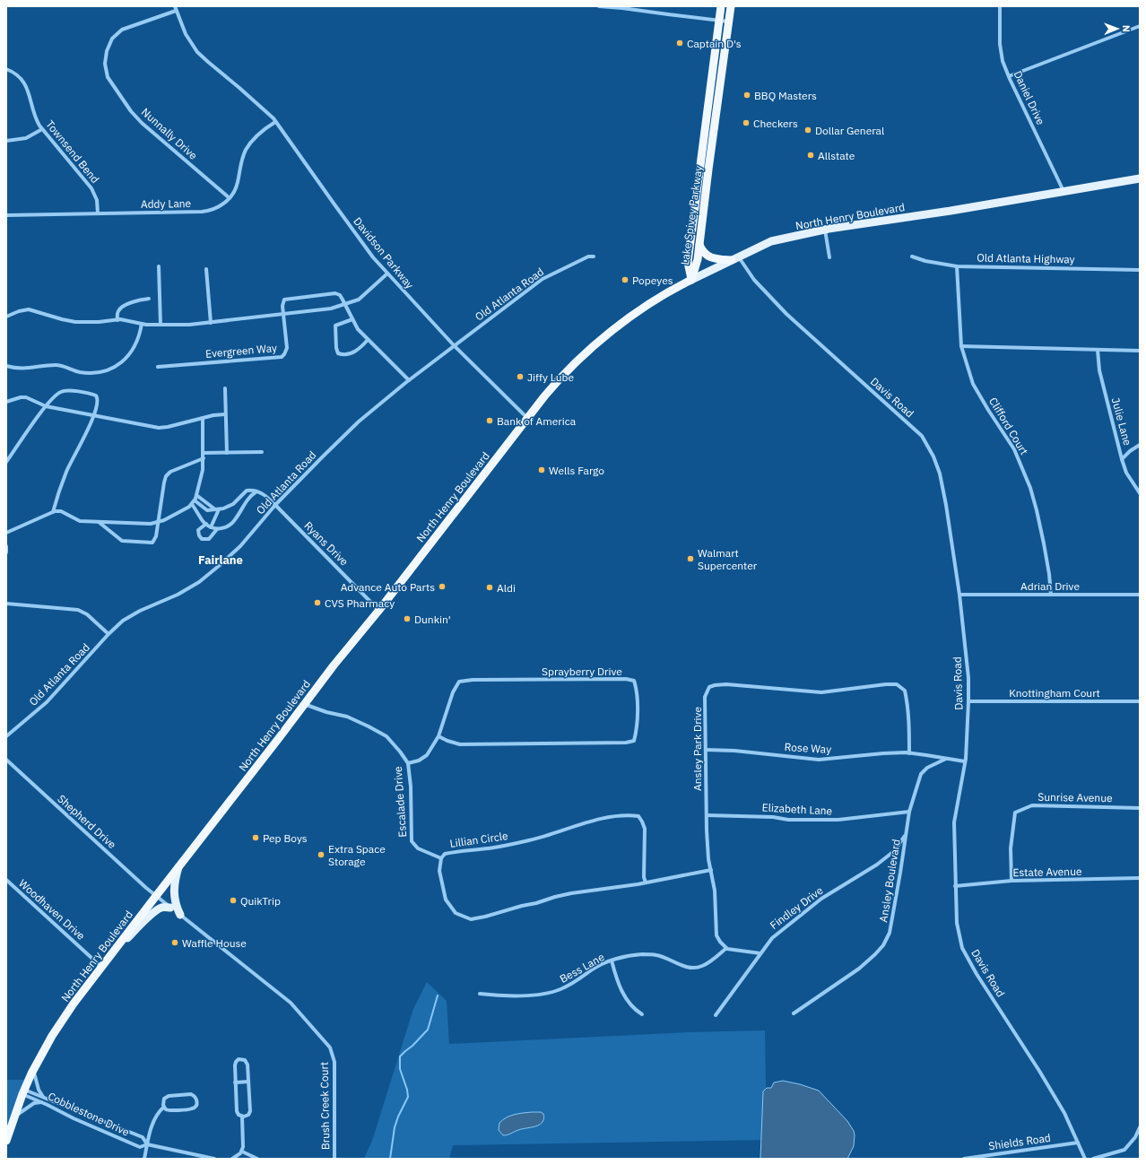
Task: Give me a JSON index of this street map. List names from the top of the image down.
{
  "streets": {
    "highway": ["Lake Spivey Parkway", "North Henry Boulevard"],
    "street": [
      "Daniel Drive",
      "Nunnally Drive",
      "Townsend Bend",
      "Addy Lane",
      "Davidson Parkway",
      "Old Atlanta Highway",
      "Old Atlanta Road",
      "Evergreen Way",
      "Davis Road",
      "Julie Lane",
      "Clifford Court",
      "Ryans Drive",
      "Adrian Drive",
      "Sprayberry Drive",
      "Knottingham Court",
      "Rose Way",
      "Ansley Park Drive",
      "Sunrise Avenue",
      "Escalade Drive",
      "Elizabeth Lane",
      "Shepherd Drive",
      "Lillian Circle",
      "Estate Avenue",
      "Ansley Boulevard",
      "Findley Drive",
      "Woodhaven Drive",
      "Bess Lane",
      "Brush Creek Court",
      "Cobblestone Drive",
      "Shields Road"
    ]
  },
  "crossings": [
    ["Daniel Drive", "North Henry Boulevard"],
    ["Nunnally Drive", "Addy Lane"],
    ["Nunnally Drive", "Davidson Parkway"],
    ["Townsend Bend", "Addy Lane"],
    ["Addy Lane", "Davidson Parkway"],
    ["Lake Spivey Parkway", "North Henry Boulevard"],
    ["North Henry Boulevard", "Davidson Parkway"],
    ["North Henry Boulevard", "Davis Road"],
    ["North Henry Boulevard", "Ryans Drive"],
    ["North Henry Boulevard", "Escalade Drive"],
    ["North Henry Boulevard", "Shepherd Drive"],
    ["North Henry Boulevard", "Woodhaven Drive"],
    ["North Henry Boulevard", "Brush Creek Court"],
    ["North Henry Boulevard", "Cobblestone Drive"],
    ["Davidson Parkway", "Old Atlanta Road"],
    ["Old Atlanta Highway", "Clifford Court"],
    ["Old Atlanta Road", "Evergreen Way"],
    ["Old Atlanta Road", "Ryans Drive"],
    ["Davis Road", "Adrian Drive"],
    ["Davis Road", "Knottingham Court"],
    ["Davis Road", "Estate Avenue"],
    ["Davis Road", "Shields Road"],
    ["Clifford Court", "Adrian Drive"],
    ["Sprayberry Drive", "Escalade Drive"],
    ["Rose Way", "Ansley Park Drive"],
    ["Ansley Park Drive", "Elizabeth Lane"],
    ["Ansley Park Drive", "Lillian Circle"],
    ["Ansley Park Drive", "Bess Lane"],
    ["Sunrise Avenue", "Estate Avenue"],
    ["Escalade Drive", "Lillian Circle"],
    ["Elizabeth Lane", "Ansley Boulevard"],
    ["Shepherd Drive", "Brush Creek Court"],
    ["Ansley Boulevard", "Findley Drive"]
  ],
  "districts": ["Fairlane"],
  "places": [
    "Captain D's",
    "BBQ Masters",
    "Checkers",
    "Dollar General",
    "Allstate",
    "Popeyes",
    "Jiffy Lube",
    "Bank of America",
    "Wells Fargo",
    "Walmart Supercenter",
    "Advance Auto Parts",
    "Aldi",
    "CVS Pharmacy",
    "Dunkin'",
    "Pep Boys",
    "Extra Space Storage",
    "QuikTrip",
    "Waffle House"
  ],
  "north": "right"
}
